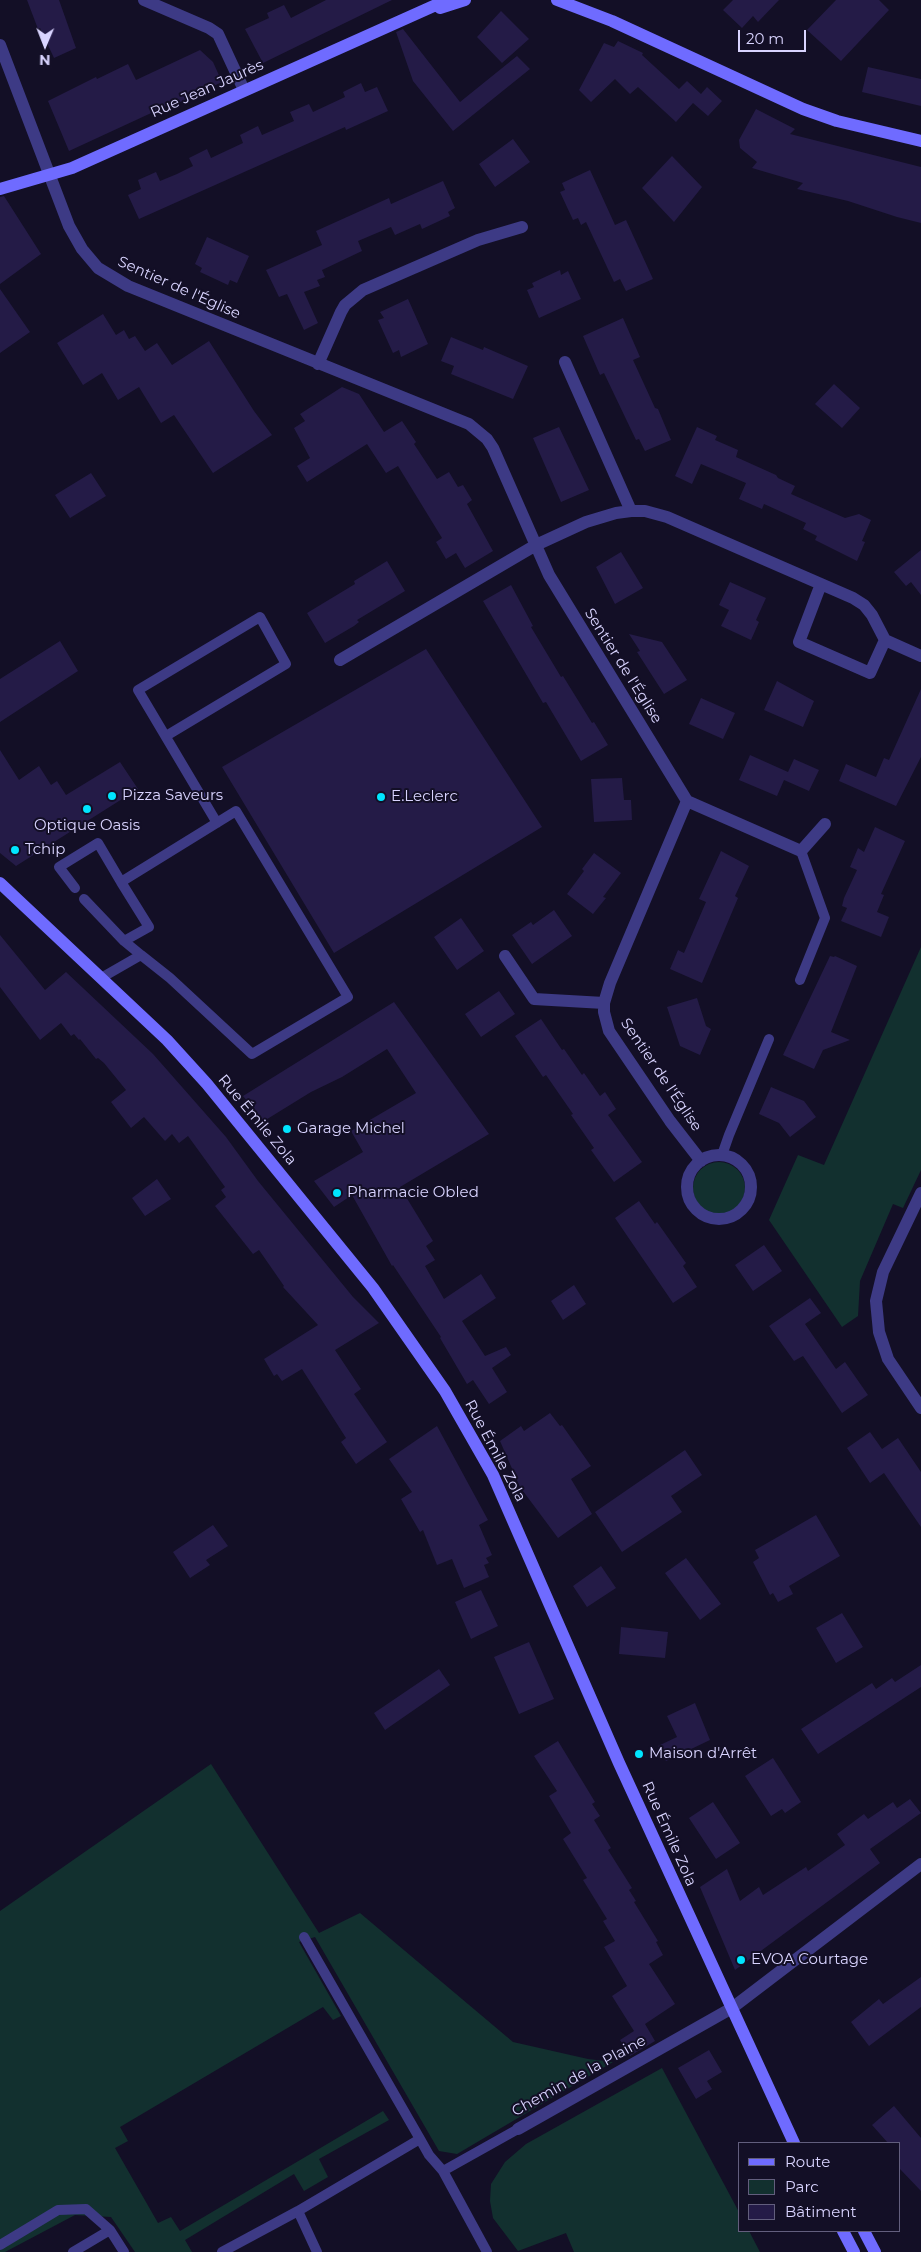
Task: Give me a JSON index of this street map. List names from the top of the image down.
{
  "streets": {
    "main road": ["Rue Jean Jaurès", "Rue Émile Zola"],
    "street": ["Sentier de l'Église", "Chemin de la Plaine"]
  },
  "crossings": [
    ["Rue Jean Jaurès", "Sentier de l'Église"],
    ["Rue Émile Zola", "Chemin de la Plaine"]
  ],
  "places": [
    "Pizza Saveurs",
    "E.Leclerc",
    "Optique Oasis",
    "Tchip",
    "Garage Michel",
    "Pharmacie Obled",
    "Maison d'Arrêt",
    "EVOA Courtage"
  ],
  "legend": ["Route", "Parc", "Bâtiment"],
  "scale_bar": "20 m",
  "north": "bottom"
}
